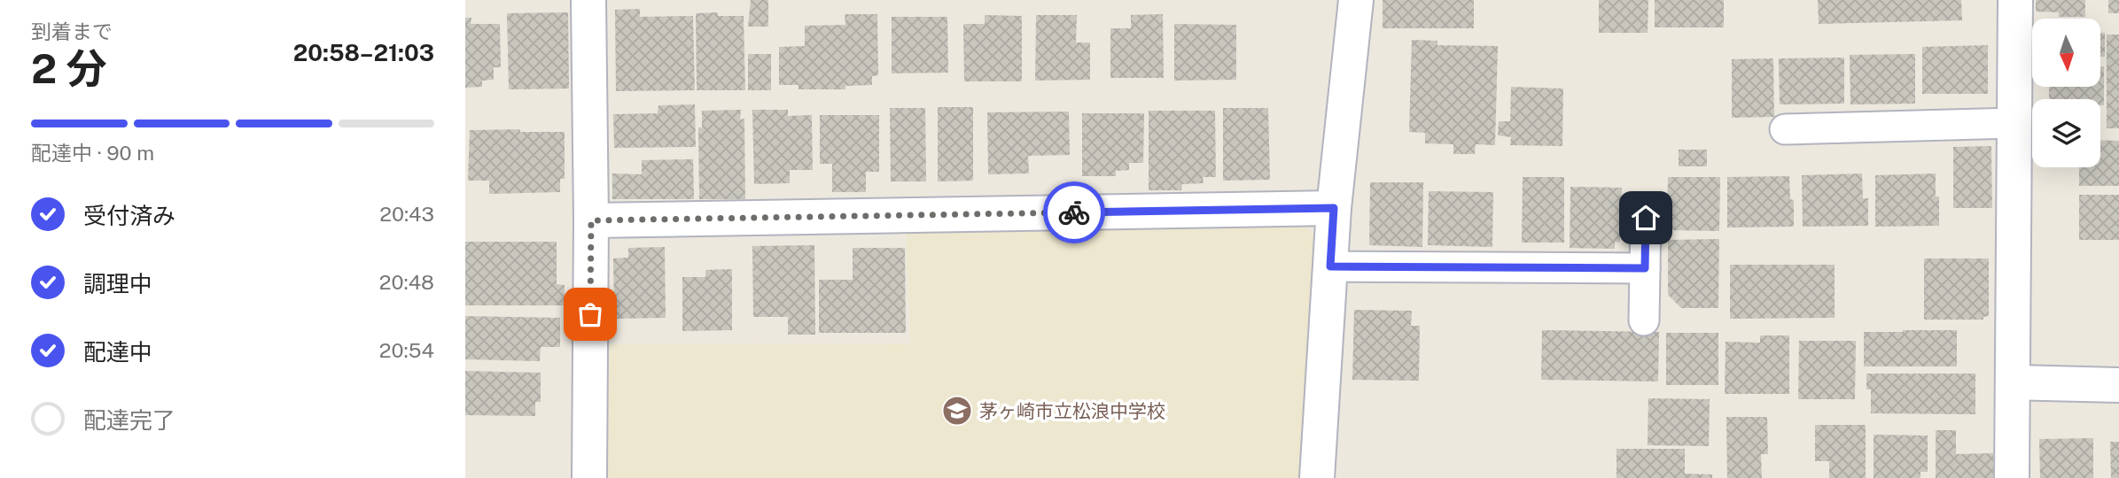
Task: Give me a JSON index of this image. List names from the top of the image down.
{
  "places": {
    "school or university": ["茅ヶ崎市立松浪中学校"]
  },
  "north": "bottom",
  "page": {
    "heading": ["2 分", "到着まで", "20:58–21:03"],
    "bar": "配達中 · 90 m",
    "list": [
      ["受付済み", "20:43"],
      ["調理中", "20:48"],
      ["配達中", "20:54"],
      "配達完了"
    ]
  }
}
